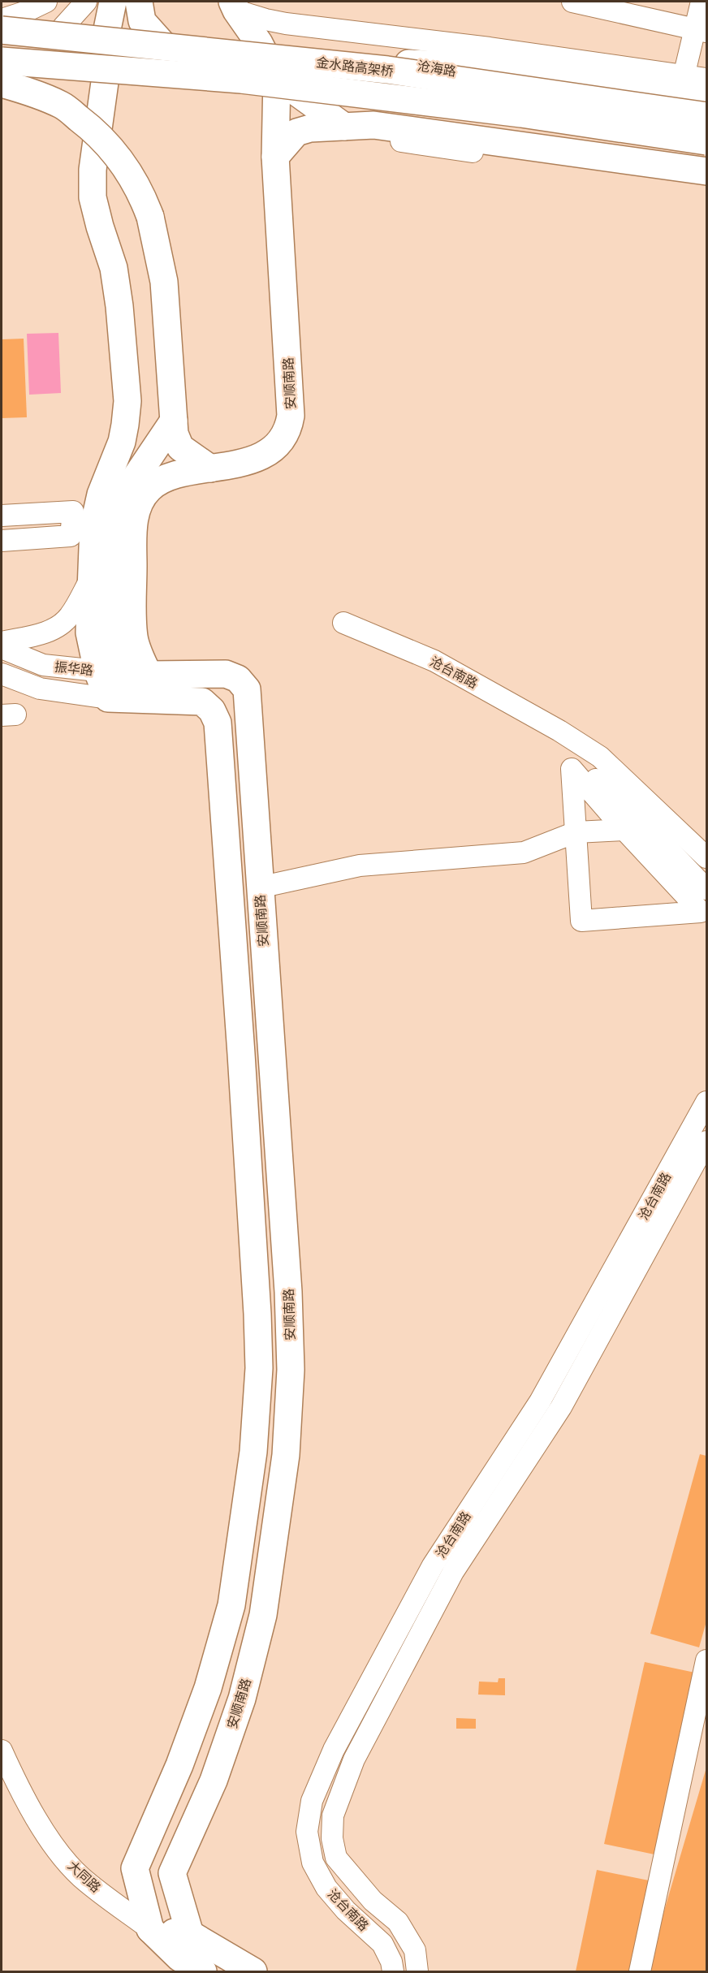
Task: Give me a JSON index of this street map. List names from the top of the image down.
{
  "streets": {
    "main road": [
      "金水路高架桥",
      "沧海路",
      "安顺南路",
      "振华路",
      "大同路"
    ],
    "street": ["沧台南路"]
  },
  "crossings": [
    ["金水路高架桥", "沧海路"],
    ["沧海路", "安顺南路"],
    ["安顺南路", "振华路"]
  ]
}
